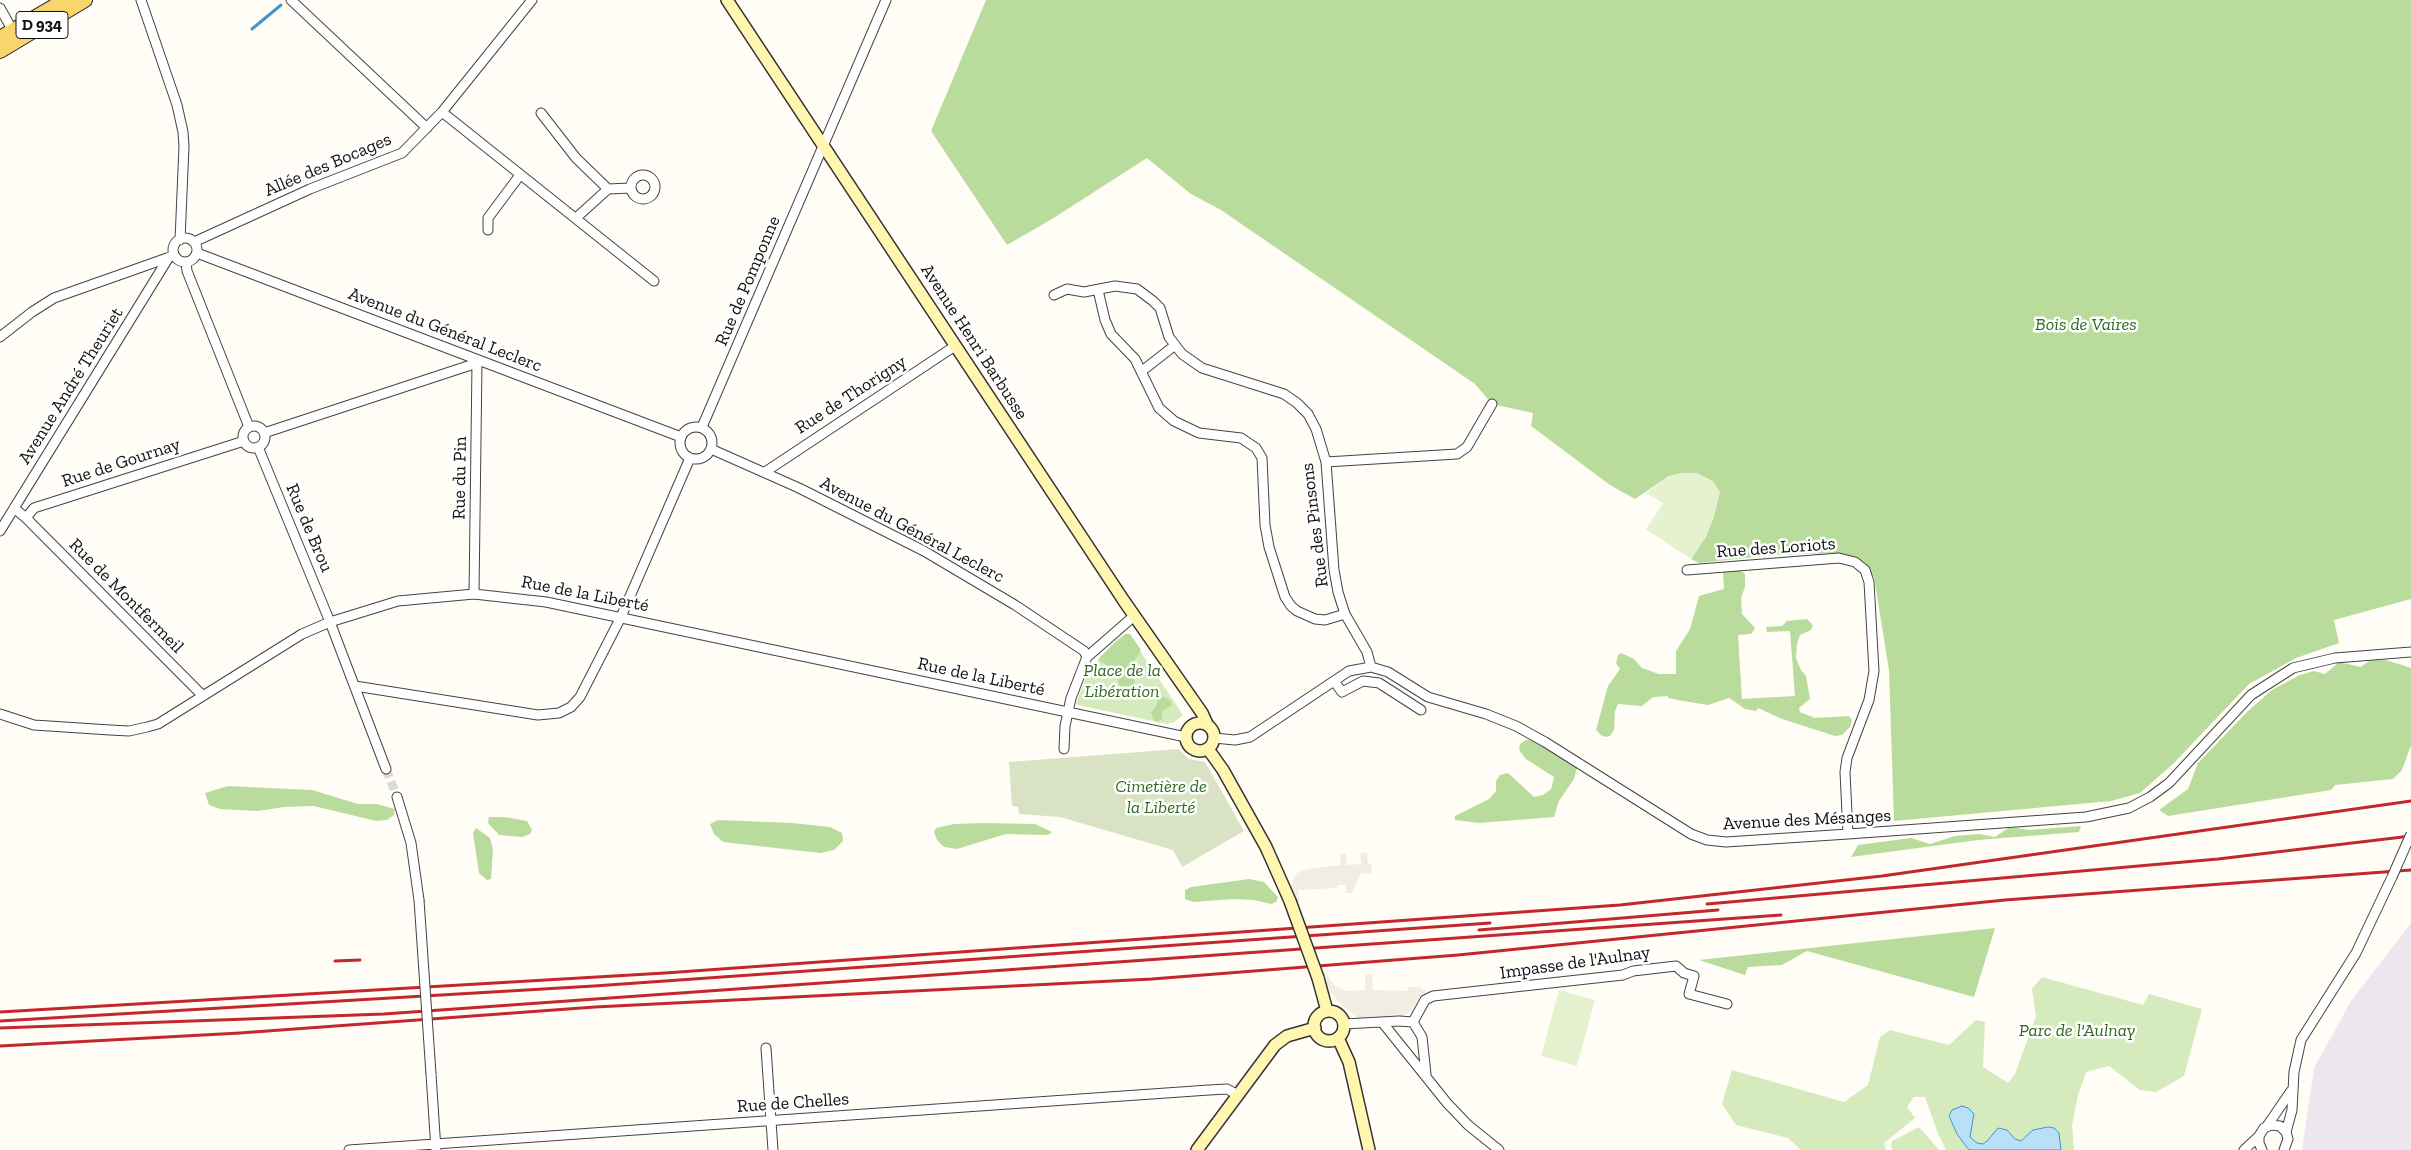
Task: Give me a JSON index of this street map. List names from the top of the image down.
{
  "streets": {
    "main road": ["D 934", "Avenue Henri Barbusse"],
    "street": [
      "Allée des Bocages",
      "Rue de Pomponne",
      "Avenue du Général Leclerc",
      "Avenue André Theuriet",
      "Rue de Thorigny",
      "Rue de Gournay",
      "Rue du Pin",
      "Rue des Pinsons",
      "Rue de Brou",
      "Rue des Loriots",
      "Rue de la Liberté",
      "Rue de Montfermeil",
      "Avenue des Mésanges",
      "Impasse de l'Aulnay",
      "Rue de Chelles"
    ]
  },
  "crossings": [
    ["Allée des Bocages", "Avenue du Général Leclerc"],
    ["Allée des Bocages", "Avenue André Theuriet"],
    ["Rue de Pomponne", "Avenue du Général Leclerc"],
    ["Rue de Pomponne", "Avenue Henri Barbusse"],
    ["Avenue du Général Leclerc", "Avenue André Theuriet"],
    ["Avenue du Général Leclerc", "Rue de Thorigny"],
    ["Avenue du Général Leclerc", "Rue du Pin"],
    ["Avenue Henri Barbusse", "Rue de Thorigny"],
    ["Avenue Henri Barbusse", "Rue de la Liberté"],
    ["Rue de Gournay", "Rue de Brou"],
    ["Rue de Gournay", "Rue de Montfermeil"],
    ["Rue du Pin", "Rue de la Liberté"],
    ["Rue des Pinsons", "Avenue des Mésanges"],
    ["Rue de Brou", "Rue de la Liberté"],
    ["Rue des Loriots", "Avenue des Mésanges"],
    ["Rue de la Liberté", "Rue de Montfermeil"]
  ],
  "parks": [
    "Bois de Vaires",
    "Place de la Libération",
    "Cimetière de la Liberté",
    "Parc de l'Aulnay"
  ]
}
